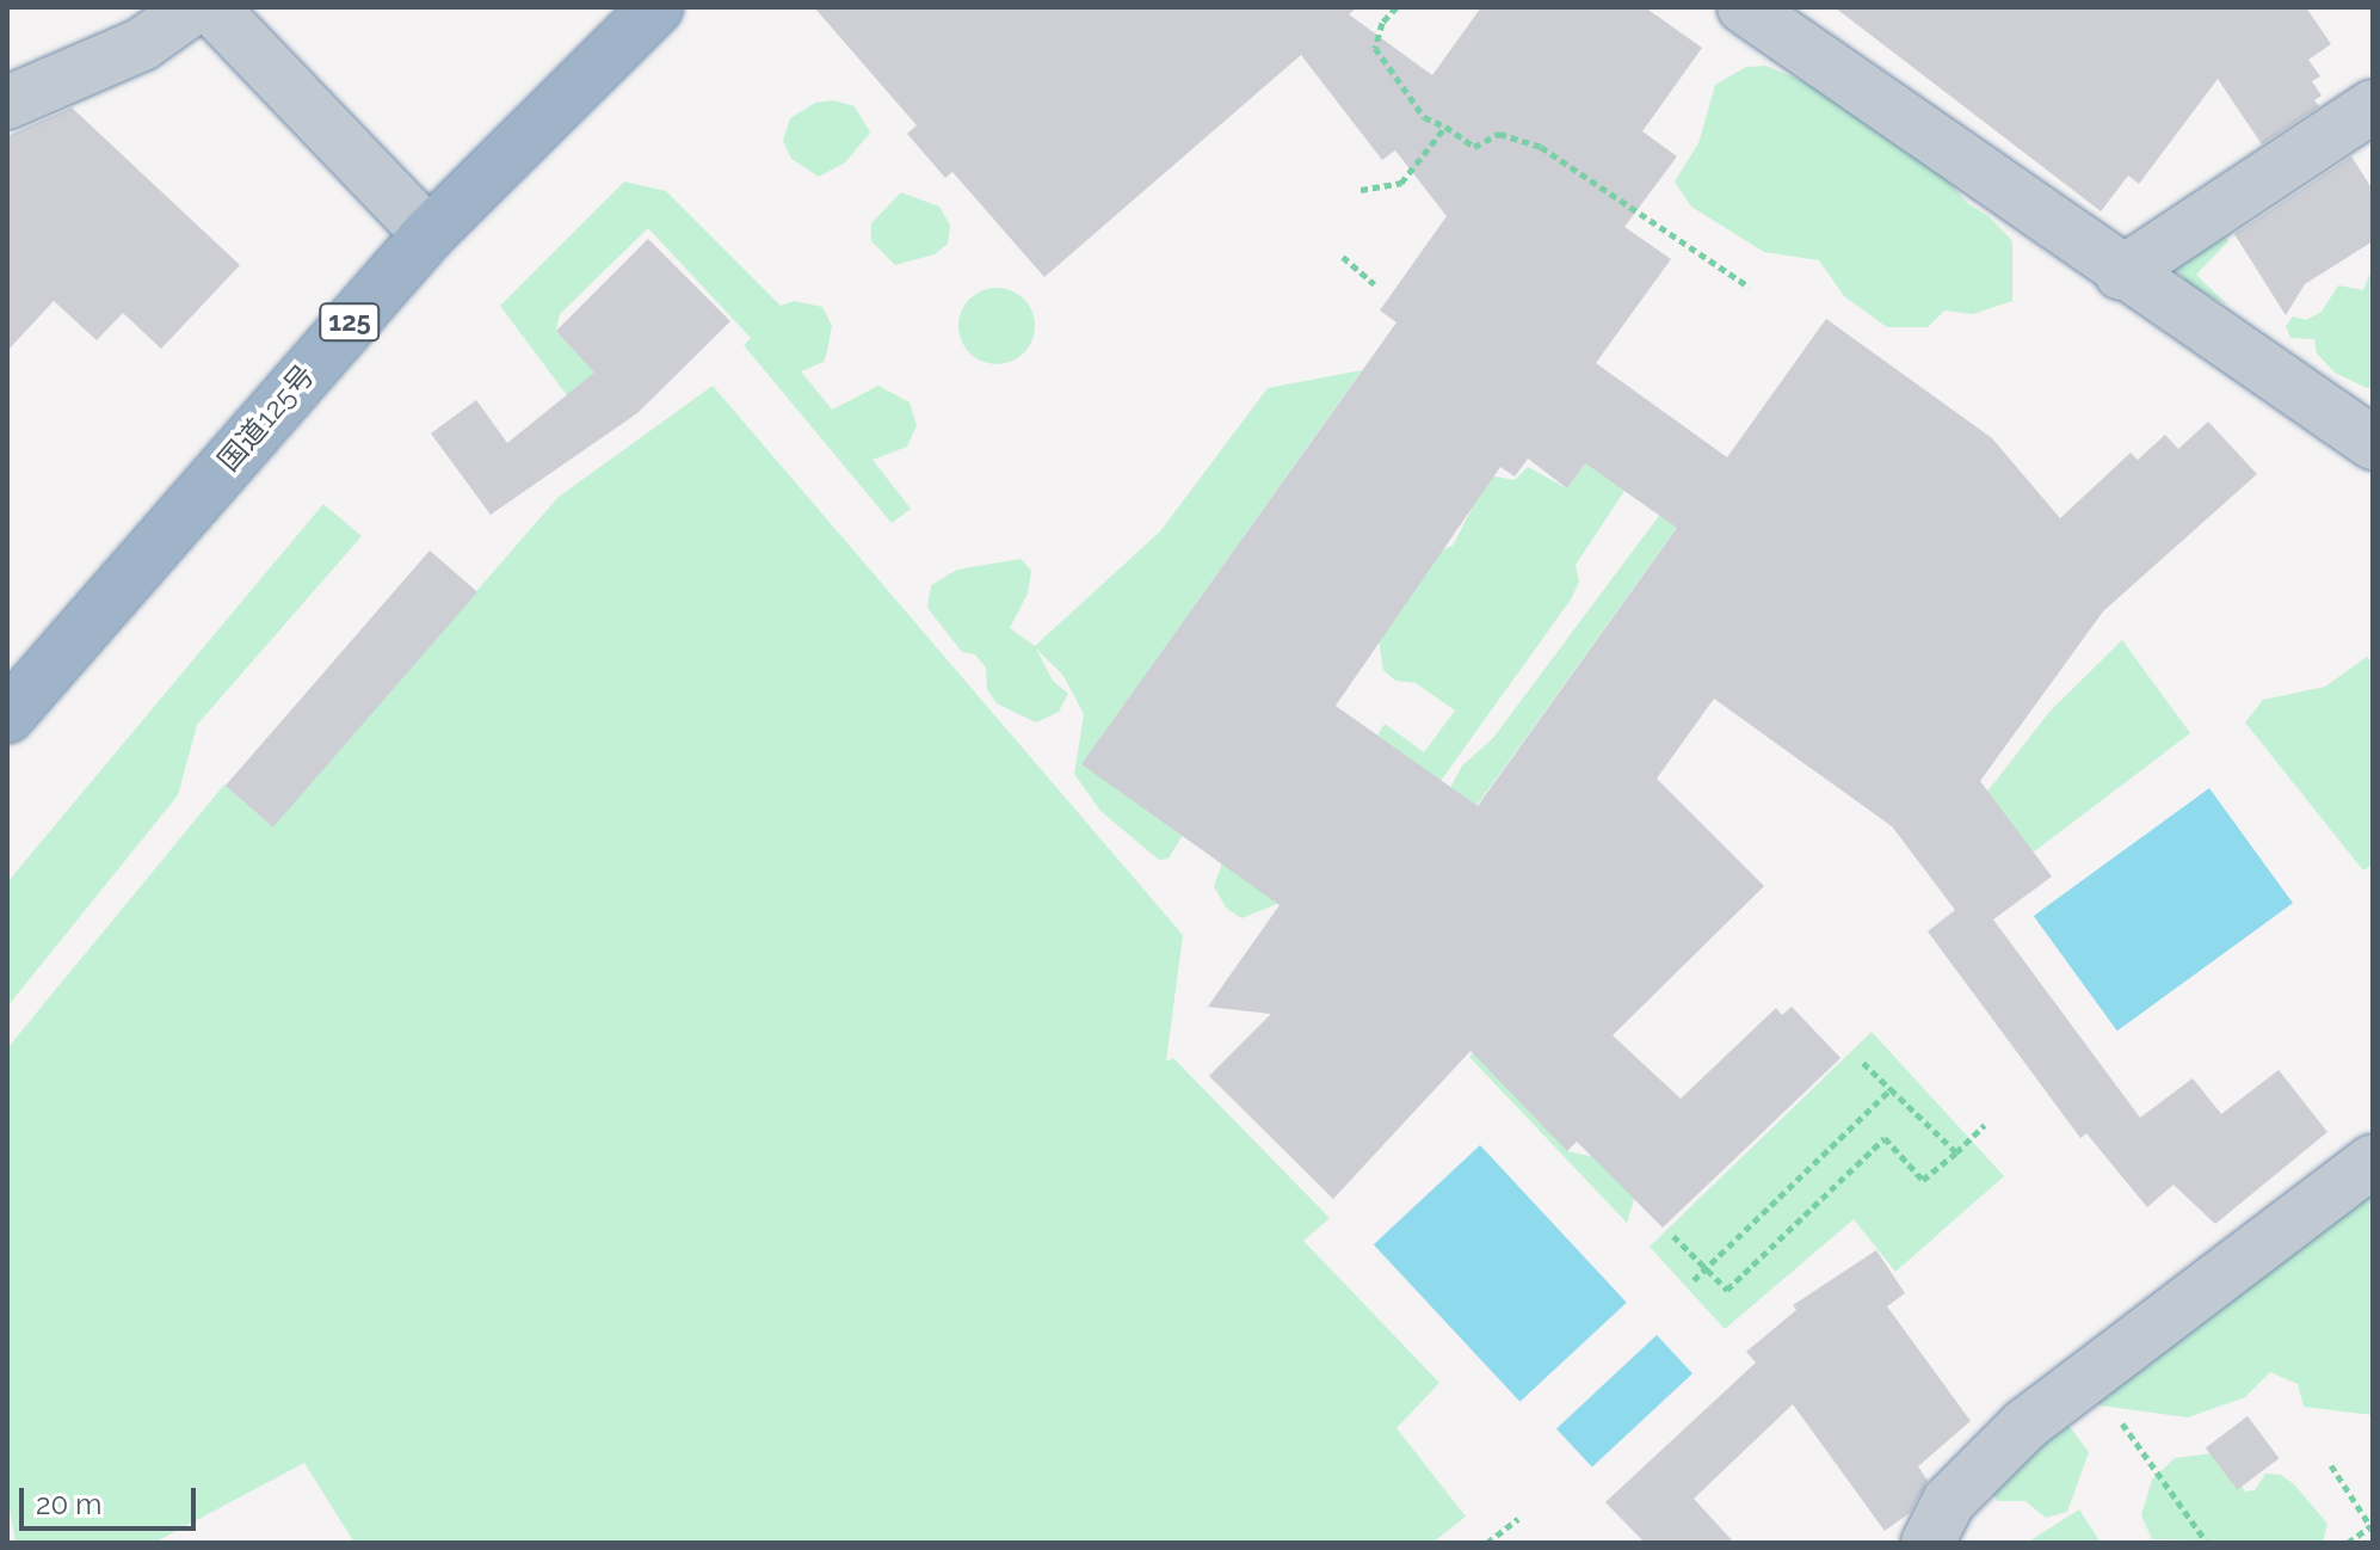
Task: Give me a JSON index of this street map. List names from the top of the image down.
{
  "streets": {
    "highway": ["125", "国道125号"]
  },
  "scale_bar": "20 m"
}
